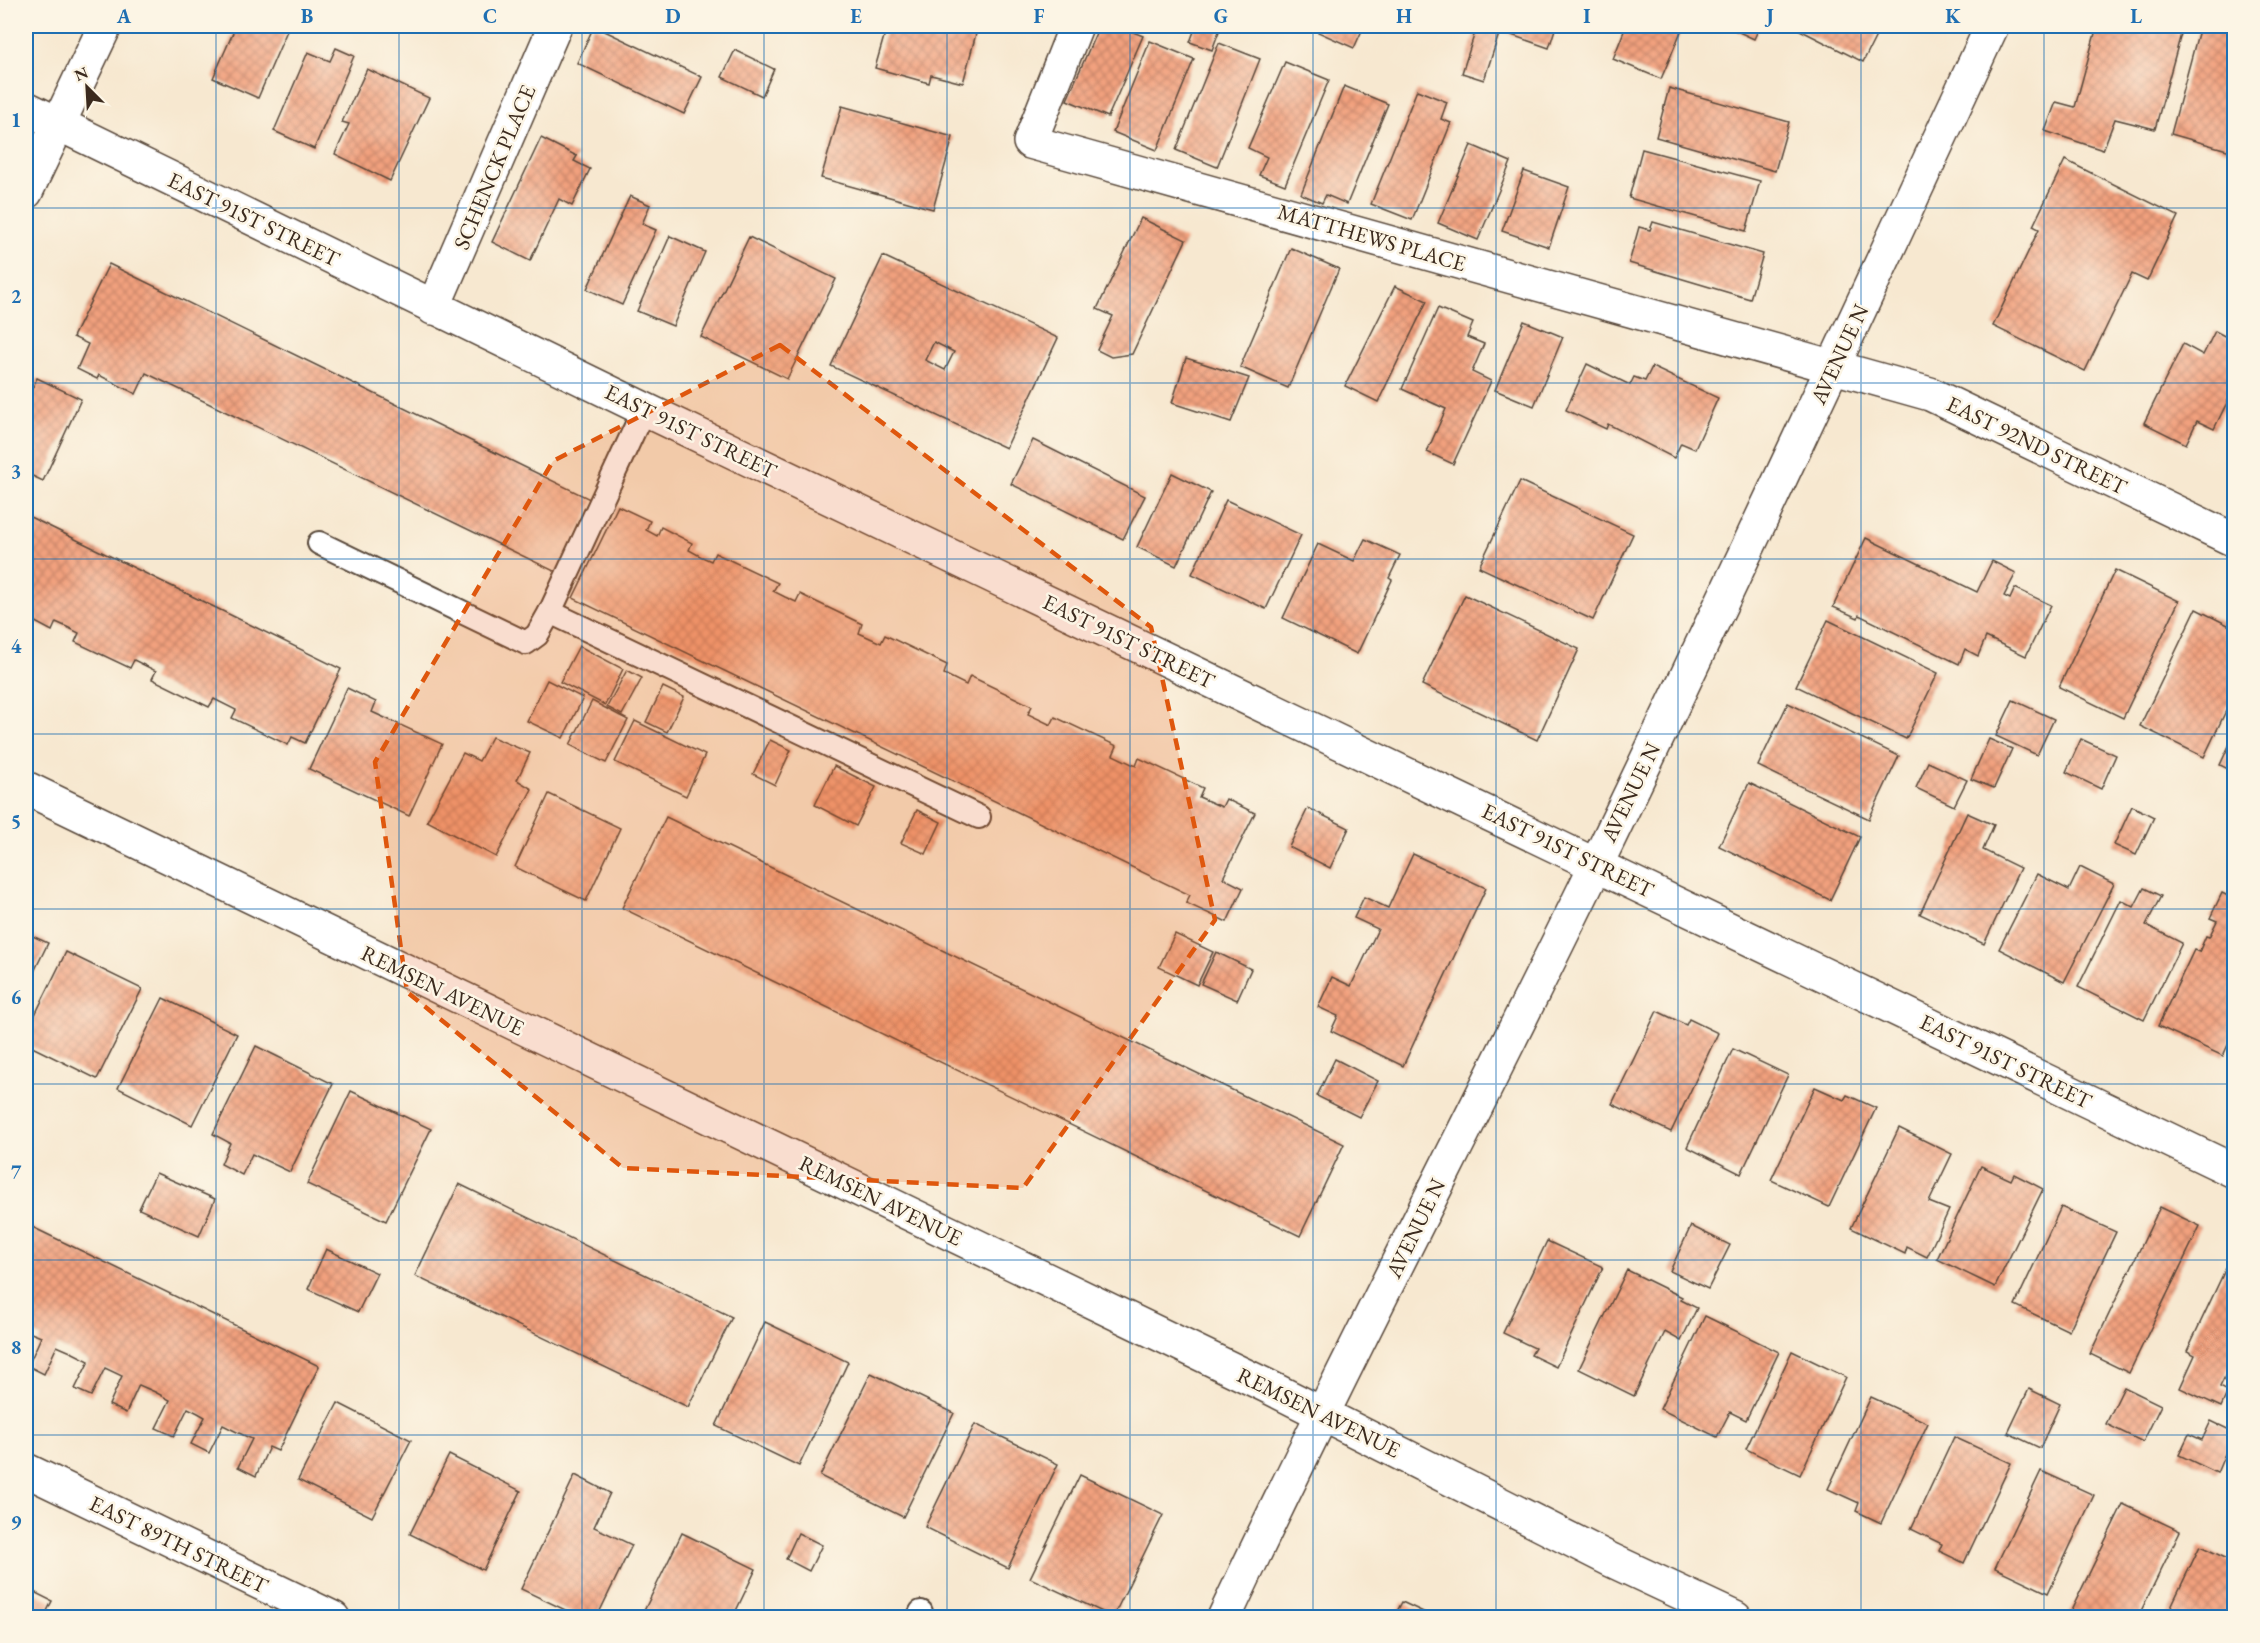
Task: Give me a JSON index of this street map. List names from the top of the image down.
{
  "streets": {
    "street": [
      "SCHENCK PLACE",
      "EAST 91ST STREET",
      "MATTHEWS PLACE",
      "AVENUE N",
      "EAST 92ND STREET",
      "REMSEN AVENUE",
      "EAST 89TH STREET"
    ]
  },
  "crossings": [
    ["SCHENCK PLACE", "EAST 91ST STREET"],
    ["EAST 91ST STREET", "AVENUE N"],
    ["MATTHEWS PLACE", "AVENUE N"],
    ["MATTHEWS PLACE", "EAST 92ND STREET"],
    ["AVENUE N", "EAST 92ND STREET"],
    ["AVENUE N", "REMSEN AVENUE"]
  ],
  "north": "top left",
  "grid": {
    "columns": [
      "A",
      "B",
      "C",
      "D",
      "E",
      "F",
      "G",
      "H",
      "I",
      "J",
      "K",
      "L"
    ],
    "rows": [
      "1",
      "2",
      "3",
      "4",
      "5",
      "6",
      "7",
      "8",
      "9"
    ]
  }
}
